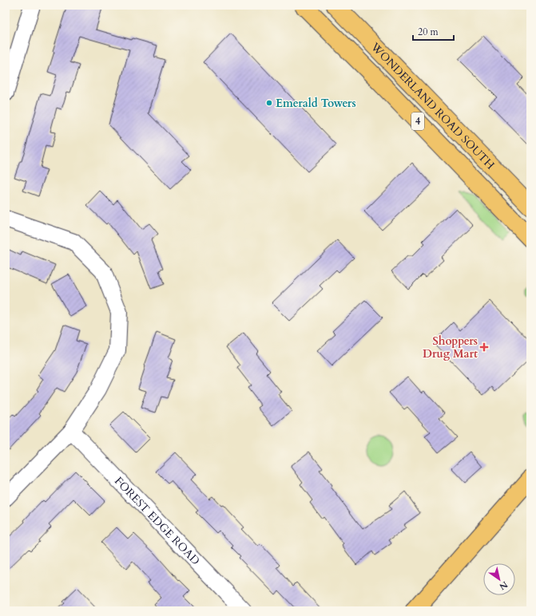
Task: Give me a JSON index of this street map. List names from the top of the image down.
{
  "streets": {
    "main road": ["WONDERLAND ROAD SOUTH", "4"],
    "street": ["FOREST EDGE ROAD"]
  },
  "places": {
    "other": ["Emerald Towers"],
    "health": ["Shoppers Drug Mart"]
  },
  "scale_bar": "20 m",
  "north": "bottom right"
}
